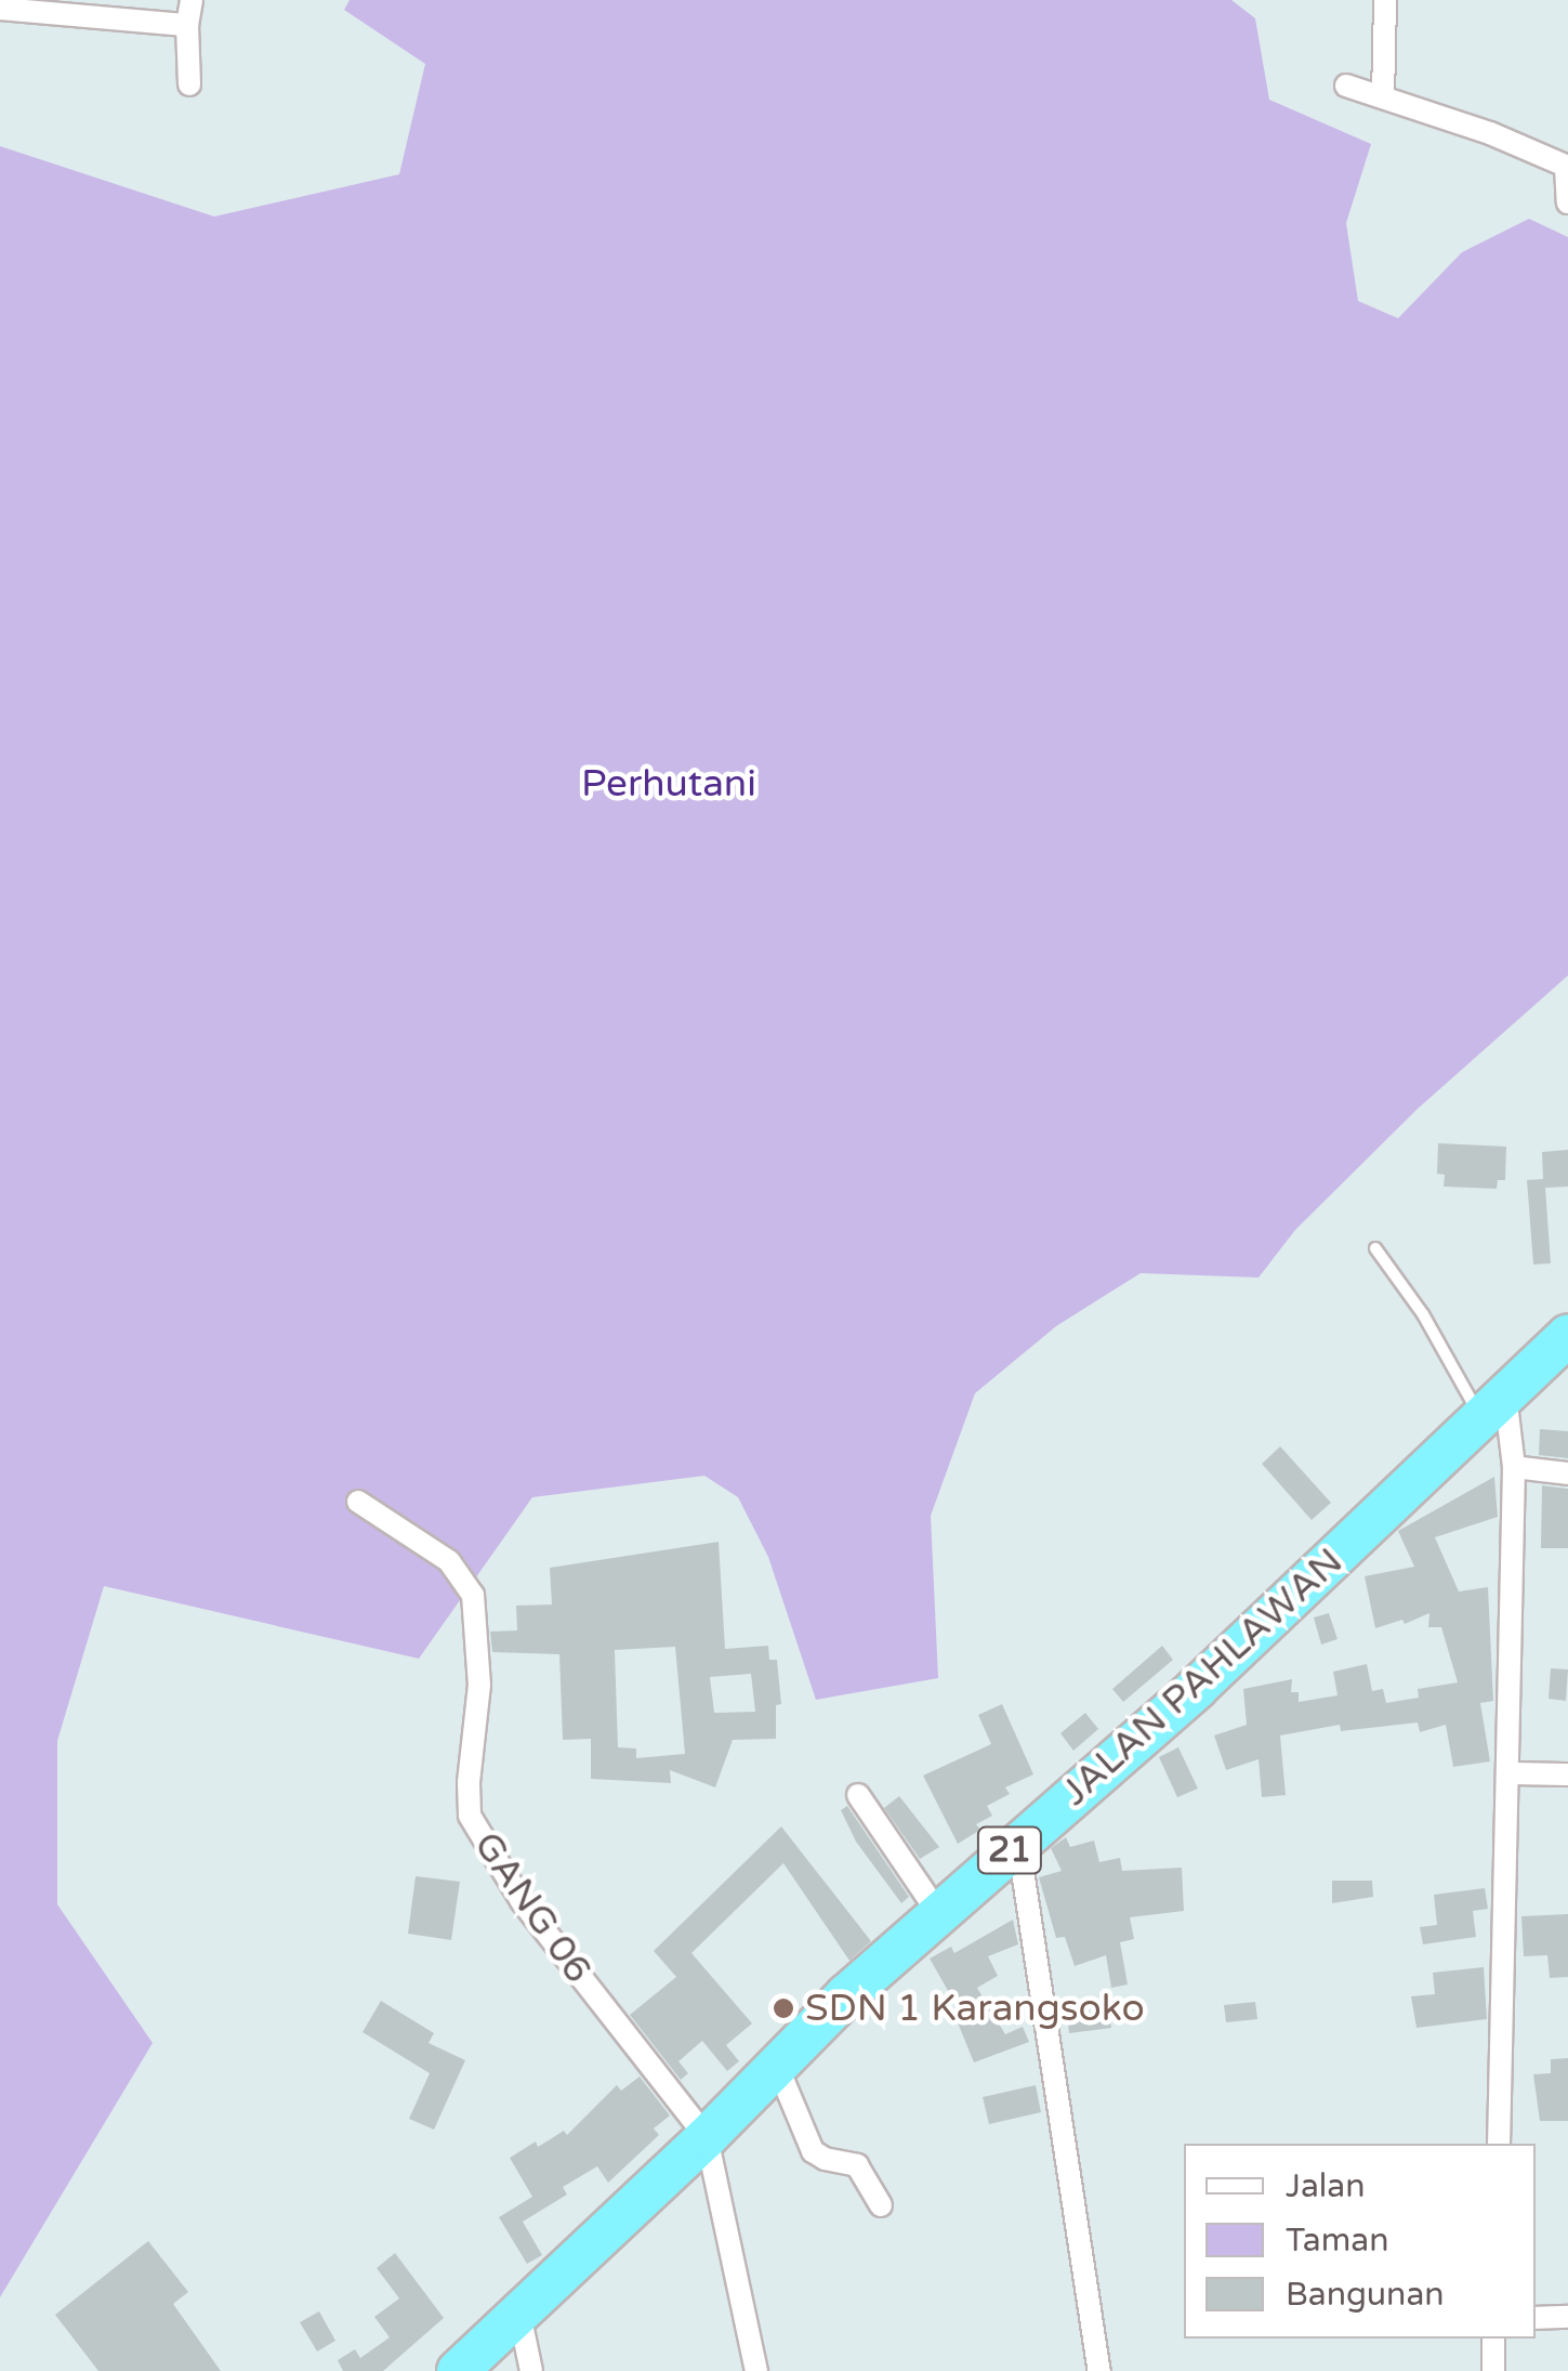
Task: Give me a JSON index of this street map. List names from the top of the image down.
{
  "streets": {
    "highway": ["JALAN PAHLAWAN", "21"],
    "street": ["GANG 06"]
  },
  "crossings": [
    ["JALAN PAHLAWAN", "GANG 06"]
  ],
  "parks": ["Perhutani"],
  "places": ["SDN 1 Karangsoko"],
  "legend": ["Jalan", "Taman", "Bangunan"]
}
